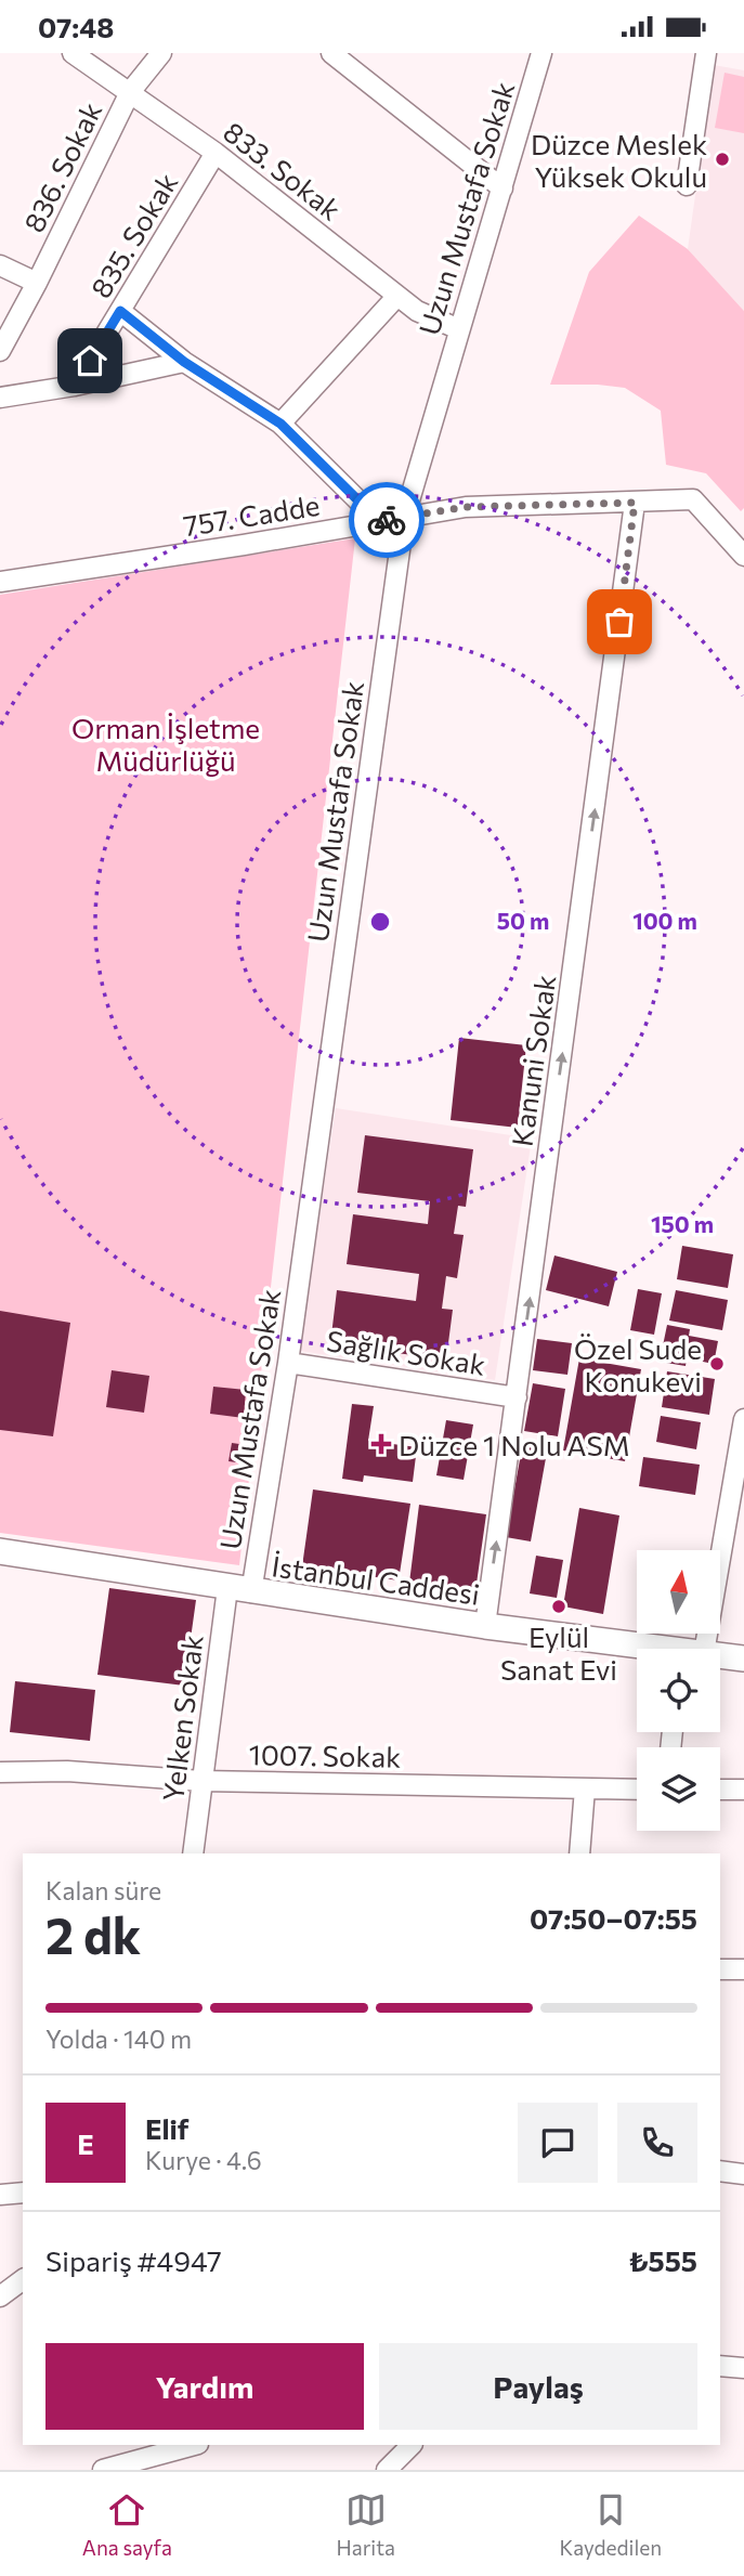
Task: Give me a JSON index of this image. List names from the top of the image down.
{
  "streets": {
    "main road": ["İstanbul Caddesi"],
    "street": [
      "836. Sokak",
      "833. Sokak",
      "Uzun Mustafa Sokak",
      "835. Sokak",
      "757. Cadde",
      "Kanuni Sokak",
      "Sağlık Sokak",
      "Yelken Sokak",
      "1007. Sokak"
    ]
  },
  "crossings": [
    ["836. Sokak", "833. Sokak"],
    ["833. Sokak", "Uzun Mustafa Sokak"],
    ["833. Sokak", "835. Sokak"],
    ["Uzun Mustafa Sokak", "757. Cadde"],
    ["Uzun Mustafa Sokak", "Sağlık Sokak"],
    ["Uzun Mustafa Sokak", "İstanbul Caddesi"],
    ["Uzun Mustafa Sokak", "Yelken Sokak"],
    ["757. Cadde", "Kanuni Sokak"],
    ["Kanuni Sokak", "Sağlık Sokak"],
    ["Kanuni Sokak", "İstanbul Caddesi"],
    ["İstanbul Caddesi", "Yelken Sokak"],
    ["Yelken Sokak", "1007. Sokak"]
  ],
  "one_way": ["Kanuni Sokak"],
  "parks": ["Orman İşletme Müdürlüğü"],
  "places": {
    "other": ["Düzce Meslek Yüksek Okulu", "Özel Sude Konukevi", "Eylül Sanat Evi"],
    "health": ["Düzce 1 Nolu ASM"]
  },
  "north": "top",
  "page": {
    "status": "07:48",
    "heading": ["2 dk", "Kalan süre", "07:50–07:55"],
    "panel": [
      "Elif",
      "Kurye · 4.6",
      "Sipariş #4947",
      "₺555"
    ],
    "bar": "Yolda · 140 m",
    "round": "E",
    "buttons": ["Yardım", "Paylaş"],
    "tabs": ["Ana sayfa", "Harita", "Kaydedilen"]
  },
  "rings": ["50 m", "100 m", "150 m"]
}
